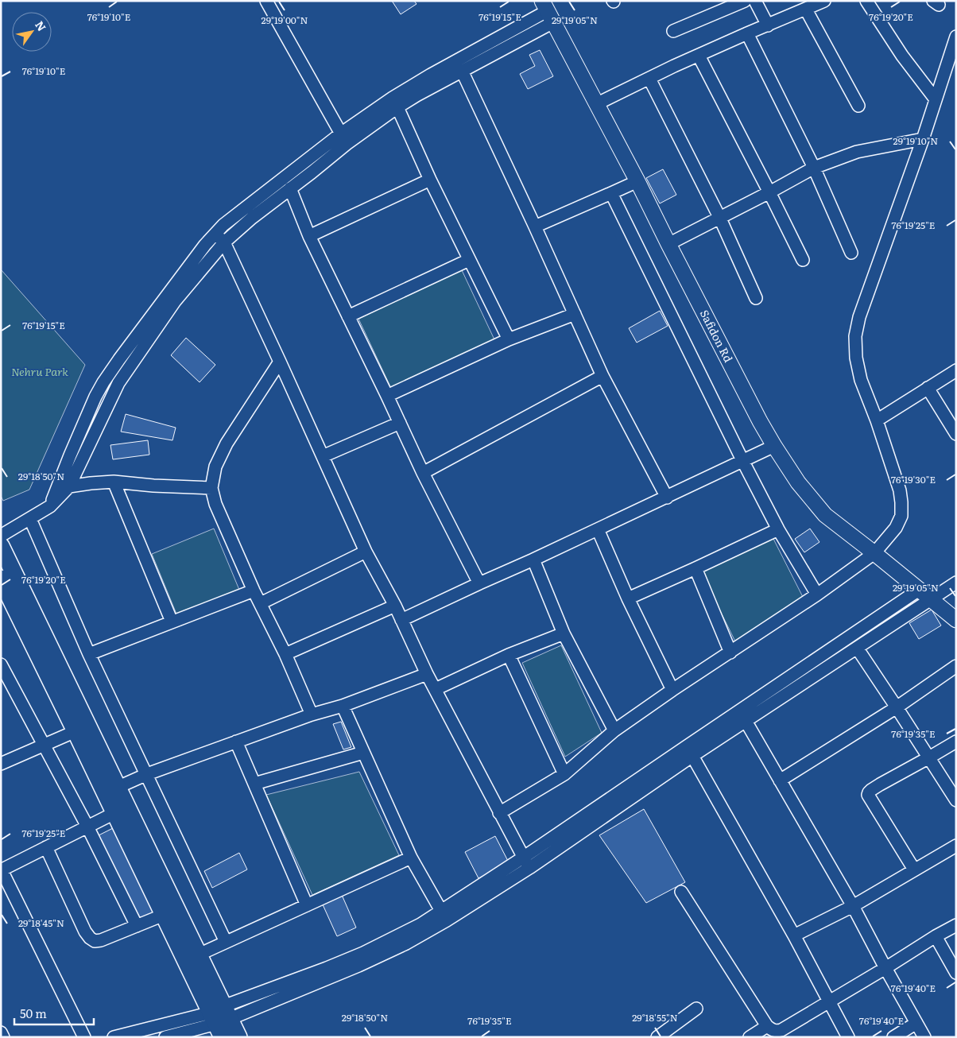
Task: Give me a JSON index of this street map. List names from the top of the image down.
{
  "streets": {
    "main road": ["Safidon Rd"]
  },
  "parks": ["Nehru Park"],
  "scale_bar": "50 m",
  "north": "top right",
  "coordinates": [
    "76°19'10\"E",
    "76°19'15\"E",
    "76°19'20\"E",
    "29°19'05\"N",
    "29°19'00\"N",
    "29°19'10\"N",
    "76°19'25\"E",
    "29°18'50\"N",
    "76°19'30\"E",
    "76°19'35\"E",
    "29°18'45\"N",
    "76°19'40\"E",
    "29°18'55\"N"
  ]
}
